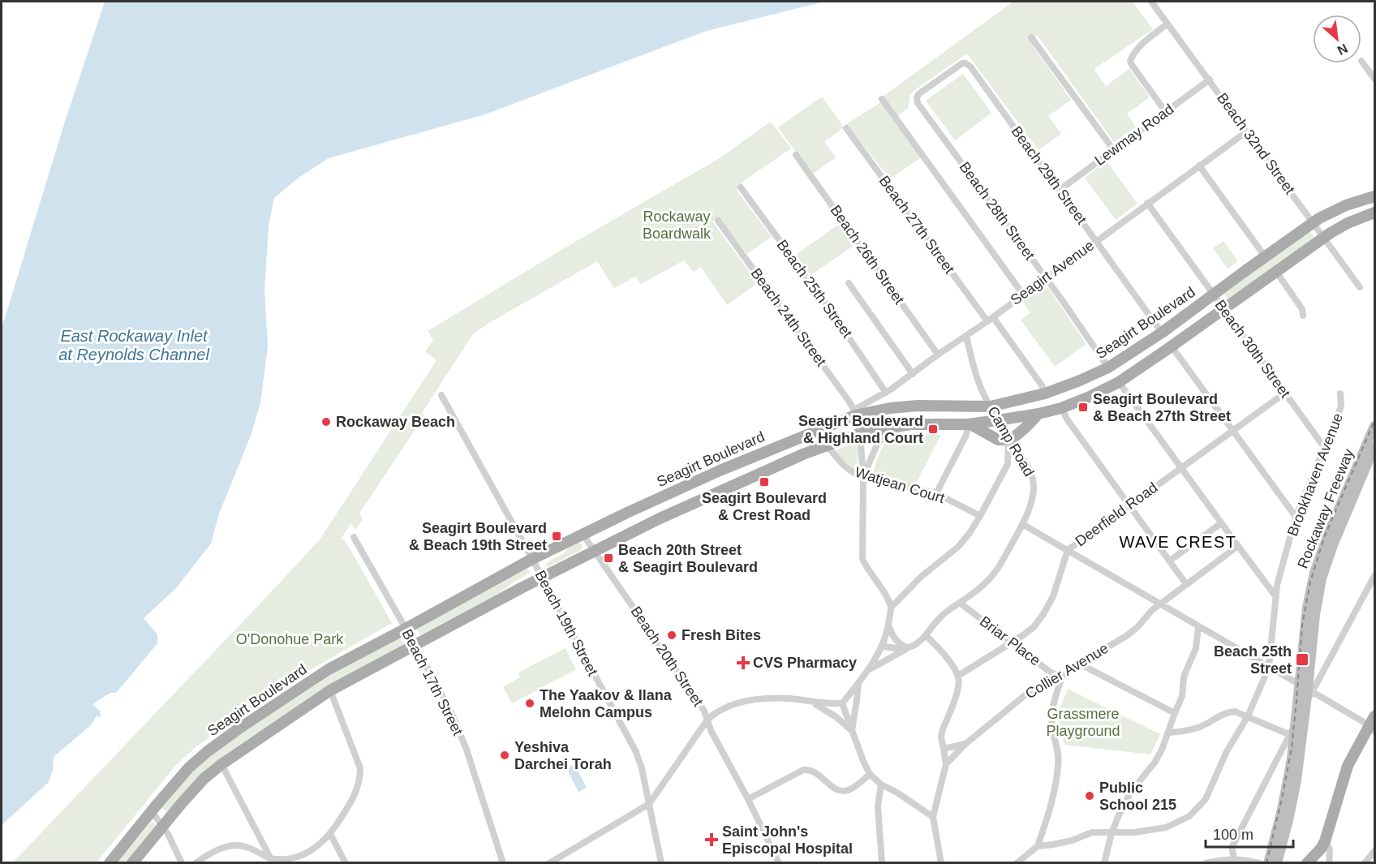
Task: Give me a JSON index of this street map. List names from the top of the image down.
{
  "streets": {
    "main road": ["Seagirt Boulevard"],
    "street": [
      "Lewmay Road",
      "Beach 32nd Street",
      "Beach 29th Street",
      "Beach 28th Street",
      "Beach 27th Street",
      "Beach 26th Street",
      "Seagirt Avenue",
      "Beach 25th Street",
      "Beach 24th Street",
      "Beach 30th Street",
      "Camp Road",
      "Brookhaven Avenue",
      "Watjean Court",
      "Rockaway Freeway",
      "Deerfield Road",
      "Beach 19th Street",
      "Briar Place",
      "Beach 20th Street",
      "Collier Avenue",
      "Beach 17th Street"
    ]
  },
  "crossings": [
    ["Lewmay Road", "Beach 32nd Street"],
    ["Lewmay Road", "Beach 29th Street"],
    ["Beach 32nd Street", "Seagirt Avenue"],
    ["Beach 32nd Street", "Seagirt Boulevard"],
    ["Beach 29th Street", "Beach 28th Street"],
    ["Beach 29th Street", "Seagirt Avenue"],
    ["Beach 29th Street", "Seagirt Boulevard"],
    ["Beach 28th Street", "Seagirt Avenue"],
    ["Beach 28th Street", "Seagirt Boulevard"],
    ["Beach 27th Street", "Seagirt Avenue"],
    ["Beach 27th Street", "Seagirt Boulevard"],
    ["Beach 26th Street", "Seagirt Avenue"],
    ["Seagirt Avenue", "Beach 25th Street"],
    ["Seagirt Avenue", "Beach 24th Street"],
    ["Seagirt Avenue", "Seagirt Boulevard"],
    ["Seagirt Avenue", "Beach 30th Street"],
    ["Seagirt Avenue", "Camp Road"],
    ["Beach 24th Street", "Seagirt Boulevard"],
    ["Seagirt Boulevard", "Beach 30th Street"],
    ["Seagirt Boulevard", "Camp Road"],
    ["Seagirt Boulevard", "Beach 19th Street"],
    ["Seagirt Boulevard", "Beach 20th Street"],
    ["Seagirt Boulevard", "Beach 17th Street"],
    ["Beach 30th Street", "Brookhaven Avenue"],
    ["Beach 30th Street", "Deerfield Road"],
    ["Camp Road", "Briar Place"],
    ["Deerfield Road", "Briar Place"],
    ["Briar Place", "Collier Avenue"]
  ],
  "districts": ["WAVE CREST"],
  "water": ["East Rockaway Inlet at Reynolds Channel"],
  "parks": ["Rockaway Boardwalk", "O'Donohue Park", "Grassmere Playground"],
  "places": {
    "transit": [
      "Seagirt Boulevard & Beach 27th Street",
      "Seagirt Boulevard & Highland Court",
      "Seagirt Boulevard & Crest Road",
      "Seagirt Boulevard & Beach 19th Street",
      "Beach 20th Street & Seagirt Boulevard",
      "Beach 25th Street"
    ],
    "other": [
      "Rockaway Beach",
      "Fresh Bites",
      "The Yaakov & Ilana Melohn Campus",
      "Yeshiva Darchei Torah",
      "Public School 215"
    ],
    "health": ["CVS Pharmacy", "Saint John's Episcopal Hospital"]
  },
  "scale_bar": "100 m",
  "north": "bottom right"
}
